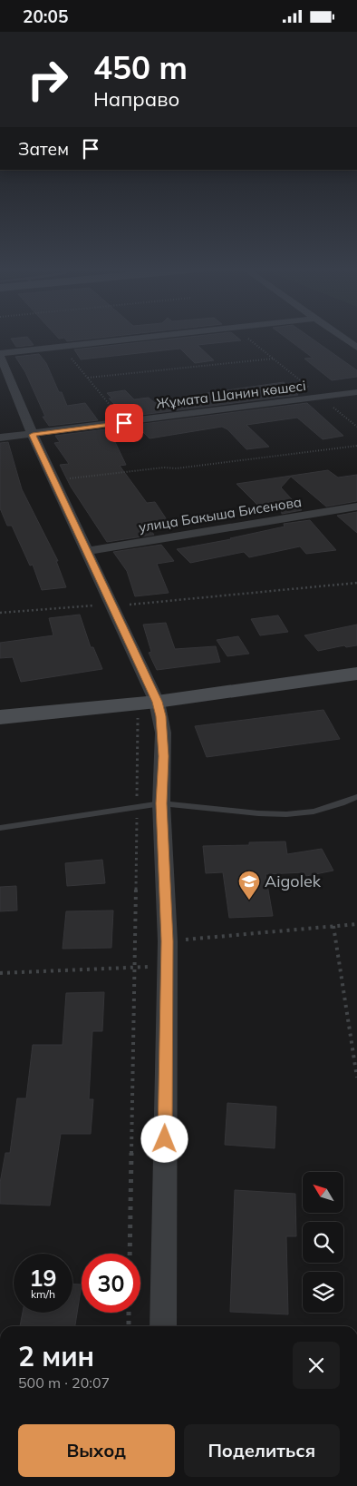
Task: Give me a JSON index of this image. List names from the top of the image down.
{
  "streets": {
    "street": ["Жұмата Шанин көшесі", "улица Бакыша Бисенова"]
  },
  "places": {
    "school or university": ["Aigolek"]
  },
  "north": "top left",
  "page": {
    "status": "20:05",
    "turn": ["450 m", "Направо"],
    "then": "Затем",
    "speed": "19 km/h",
    "limit": "30",
    "heading": ["2 мин", "500 m · 20:07"],
    "buttons": ["Выход", "Поделиться"]
  }
}
